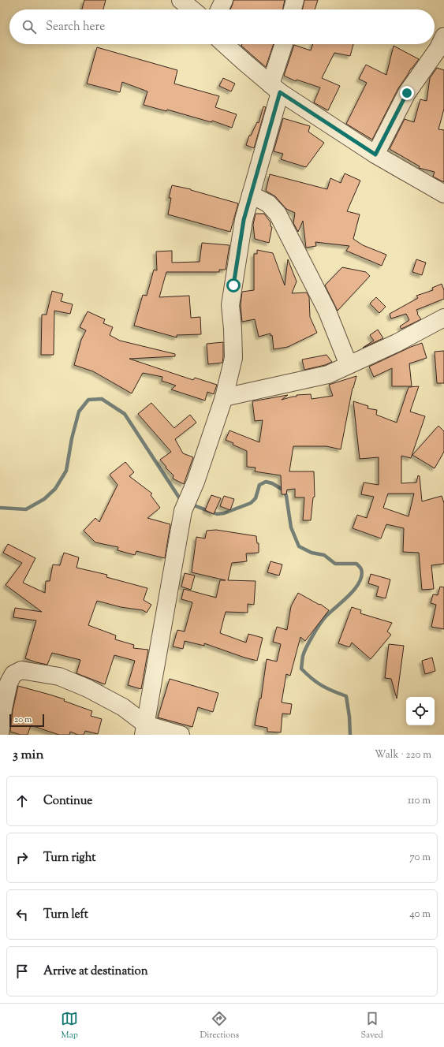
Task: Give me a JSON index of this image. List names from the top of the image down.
{
  "scale_bar": "20 m",
  "page": {
    "search": "Search here",
    "scale": "20 m",
    "heading": ["3 min", "Walk · 220 m"],
    "list": [
      ["Continue", "110 m"],
      ["Turn right", "70 m"],
      ["Turn left", "40 m"],
      "Arrive at destination"
    ],
    "nav": ["Map", "Directions", "Saved"]
  }
}
